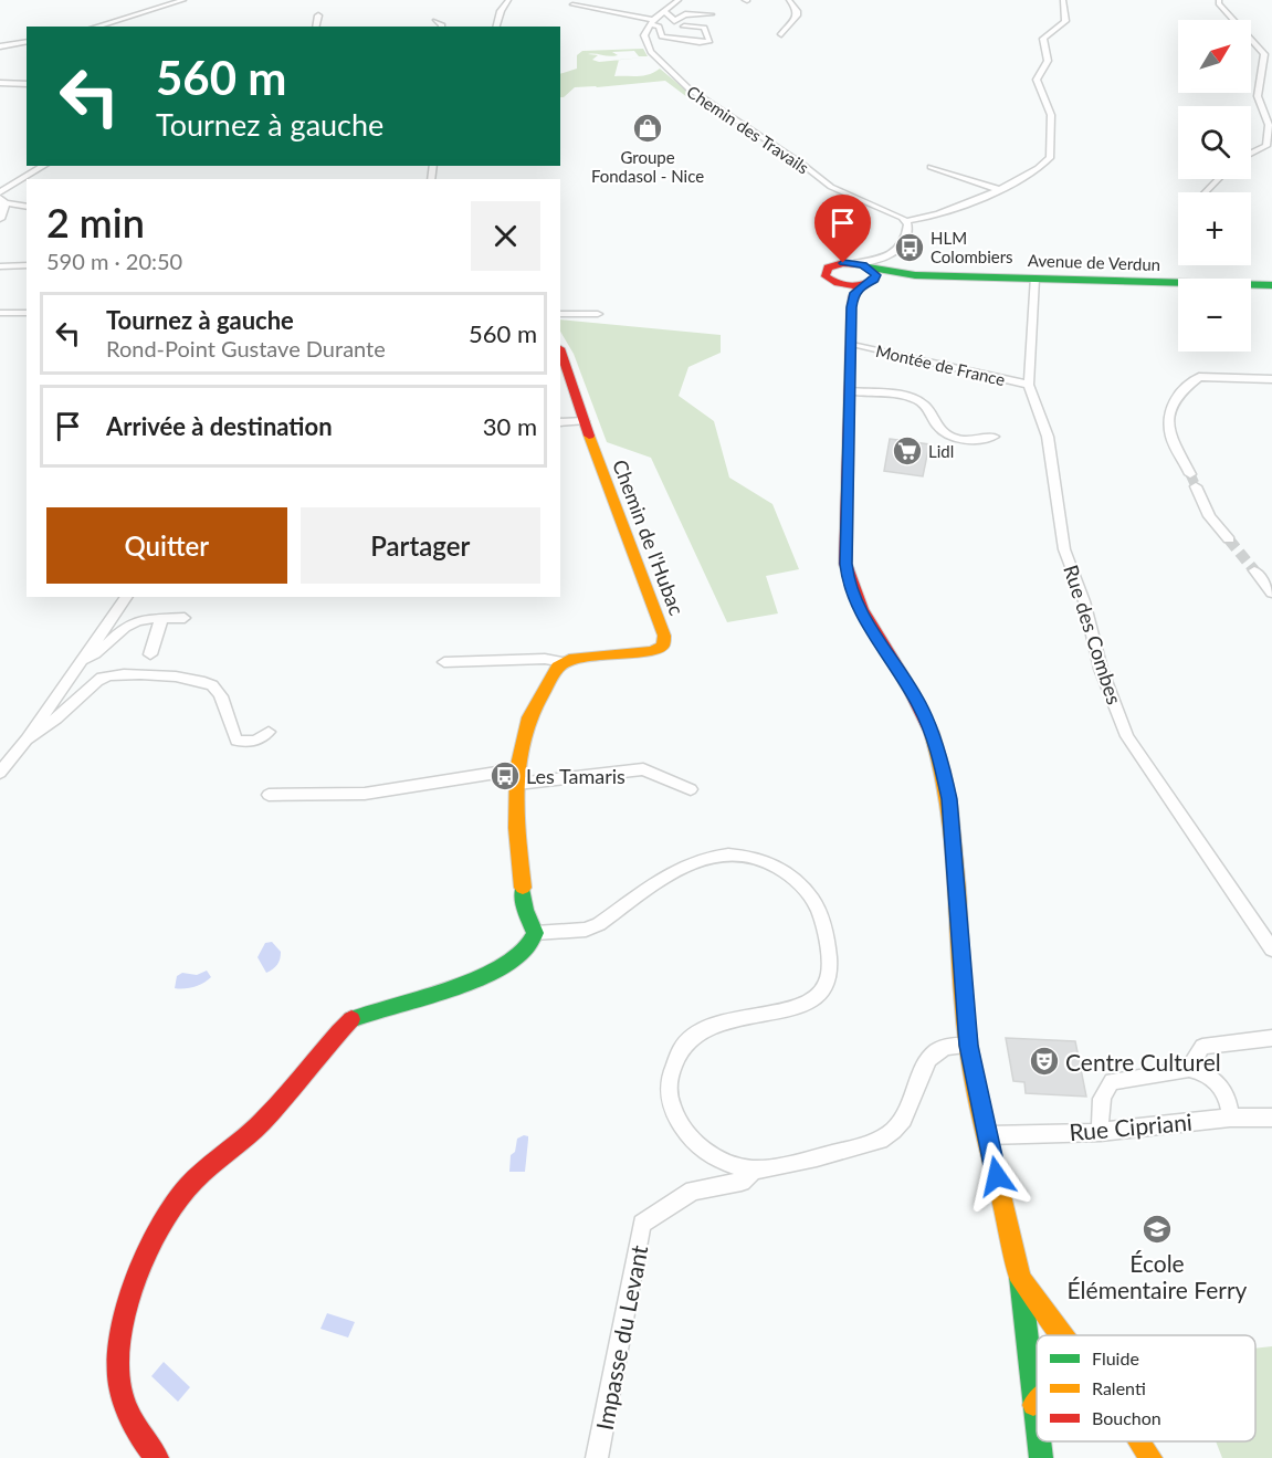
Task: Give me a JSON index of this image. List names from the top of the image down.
{
  "streets": {
    "main road": ["Avenue de Verdun", "Chemin de l'Hubac"],
    "street": [
      "Chemin des Travails",
      "Montée de France",
      "Rue des Combes",
      "Rue Cipriani",
      "Impasse du Levant"
    ]
  },
  "crossings": [
    ["Avenue de Verdun", "Rue des Combes"],
    ["Montée de France", "Rue des Combes"]
  ],
  "places": {
    "shop": ["Groupe Fondasol - Nice"],
    "bus stop": ["HLM Colombiers", "Les Tamaris"],
    "supermarket": ["Lidl"],
    "theatre": ["Centre Culturel"],
    "school or university": ["École Élémentaire Ferry"]
  },
  "legend": ["Fluide", "Ralenti", "Bouchon"],
  "north": "top right",
  "page": {
    "map_buttons": ["+", "−"],
    "turn": ["560 m", "Tournez à gauche"],
    "heading": ["2 min", "590 m · 20:50"],
    "list": [
      {
        "name": "Tournez à gauche",
        "note": "Rond-Point Gustave Durante",
        "value": "560 m"
      },
      {
        "name": "Arrivée à destination",
        "value": "30 m"
      }
    ],
    "buttons": ["Quitter", "Partager"]
  }
}
